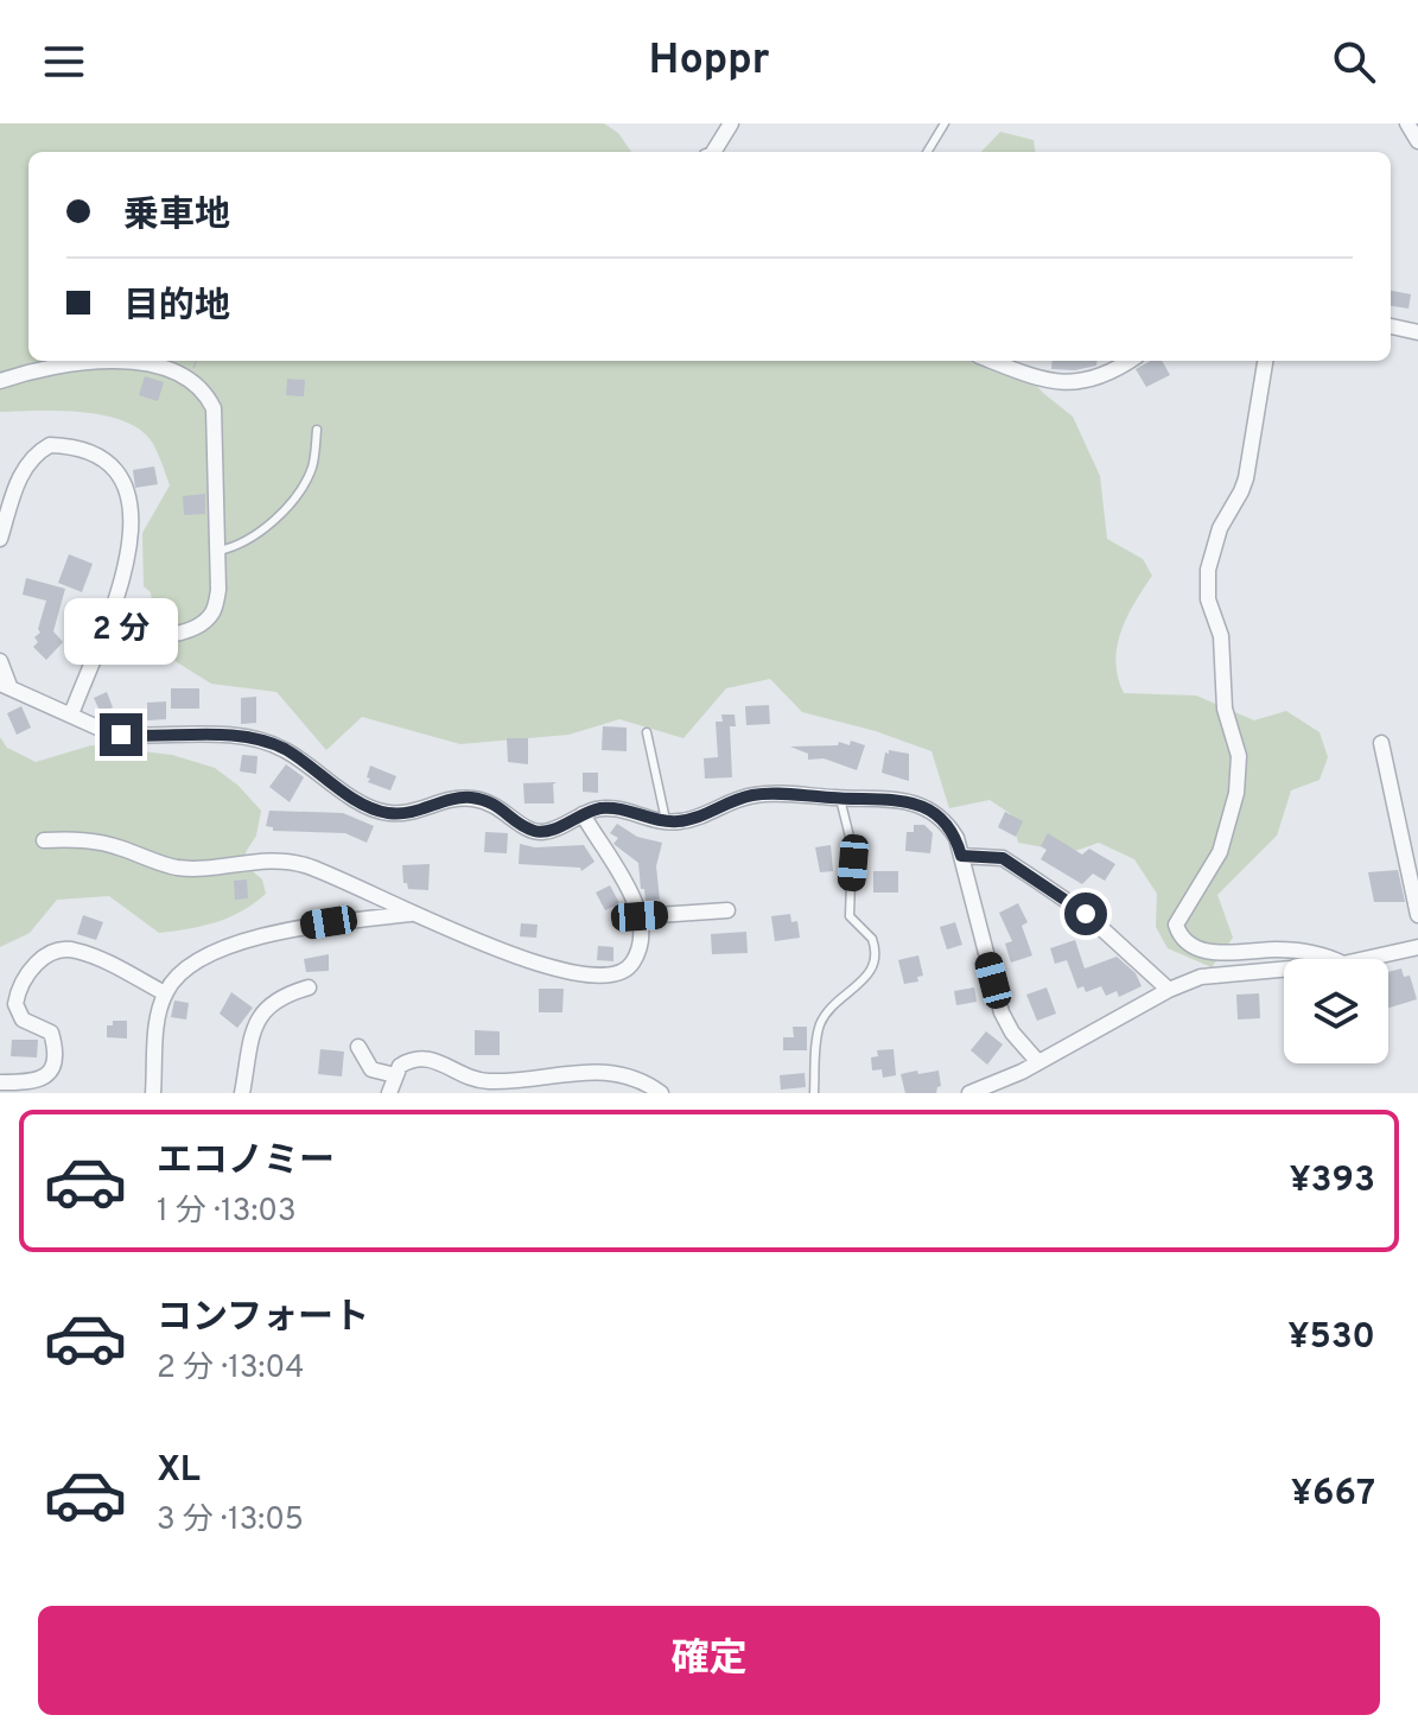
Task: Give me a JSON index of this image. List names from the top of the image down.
{
  "page": {
    "header": "Hoppr",
    "banner": ["乗車地", "目的地"],
    "bubble": "2 分",
    "list": [
      {
        "name": "エコノミー",
        "note": "1 分 · 13:03",
        "value": "¥393"
      },
      {
        "name": "コンフォート",
        "note": "2 分 · 13:04",
        "value": "¥530"
      },
      {
        "name": "XL",
        "note": "3 分 · 13:05",
        "value": "¥667"
      }
    ],
    "buttons": "確定"
  }
}
